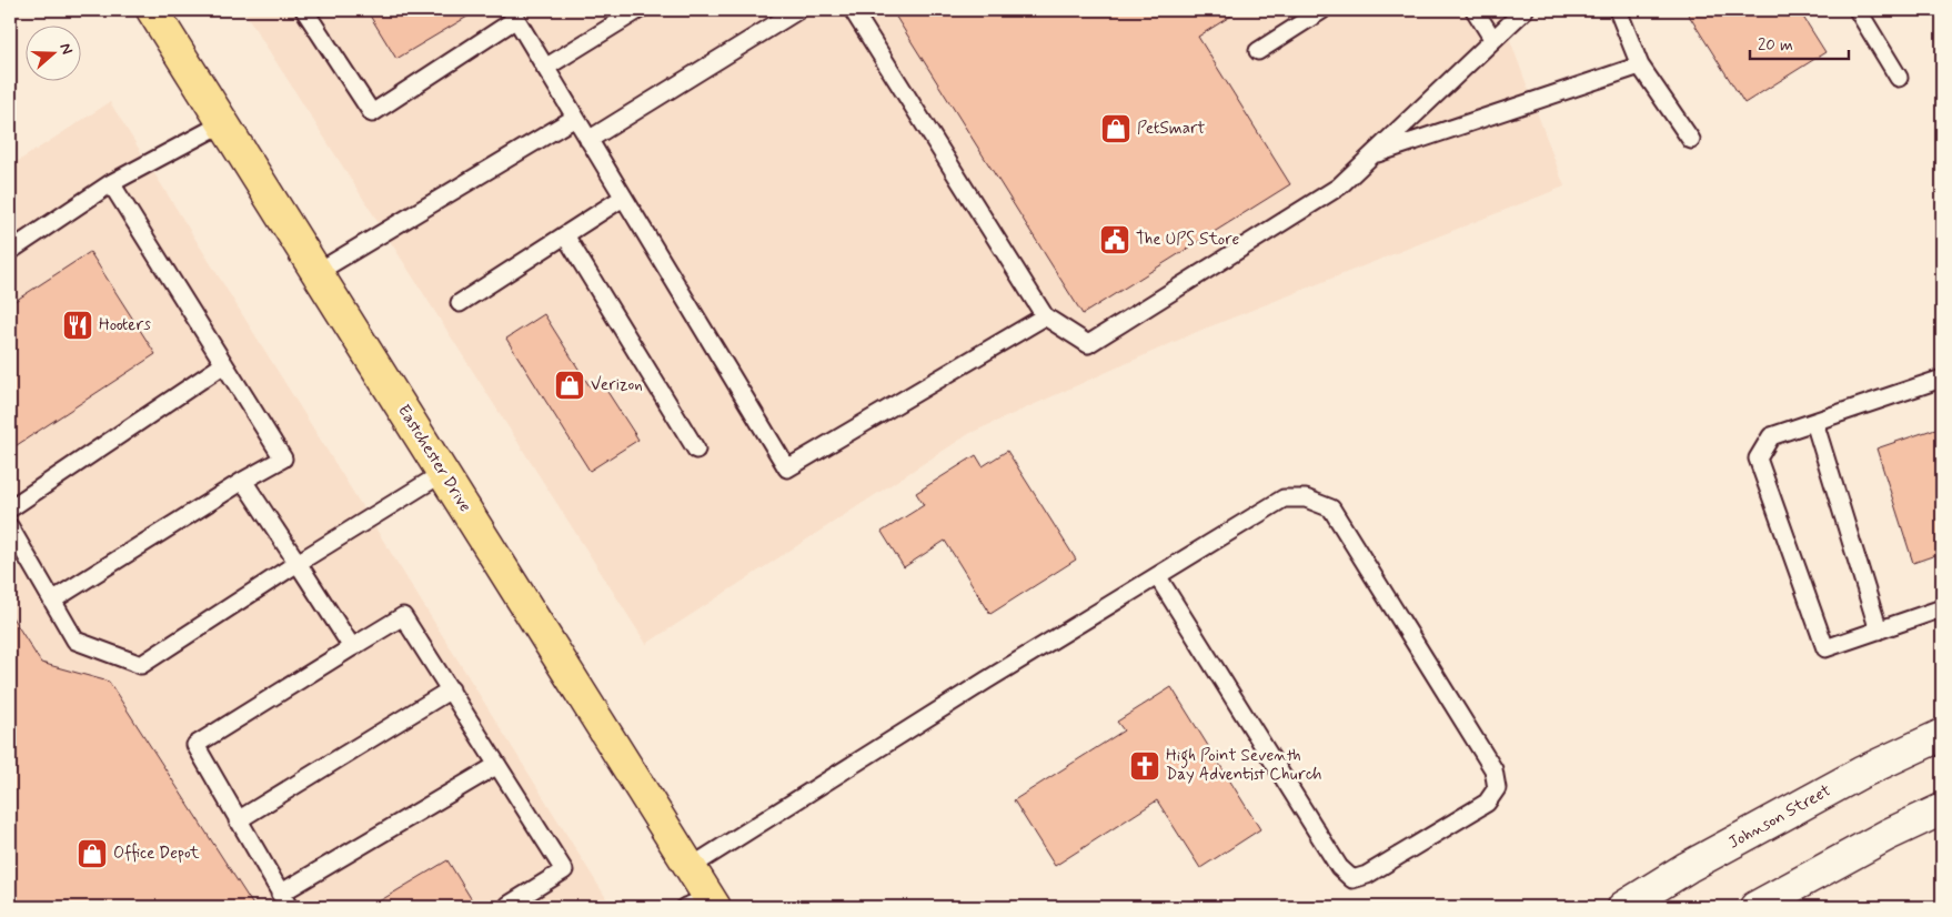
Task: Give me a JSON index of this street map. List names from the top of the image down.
{
  "streets": {
    "main road": ["Eastchester Drive", "Johnson Street"]
  },
  "places": {
    "shop": ["PetSmart", "Verizon", "Office Depot"],
    "public building": ["The UPS Store"],
    "restaurant": ["Hooters"],
    "church": ["High Point Seventh Day Adventist Church"]
  },
  "scale_bar": "20 m",
  "north": "right"
}
